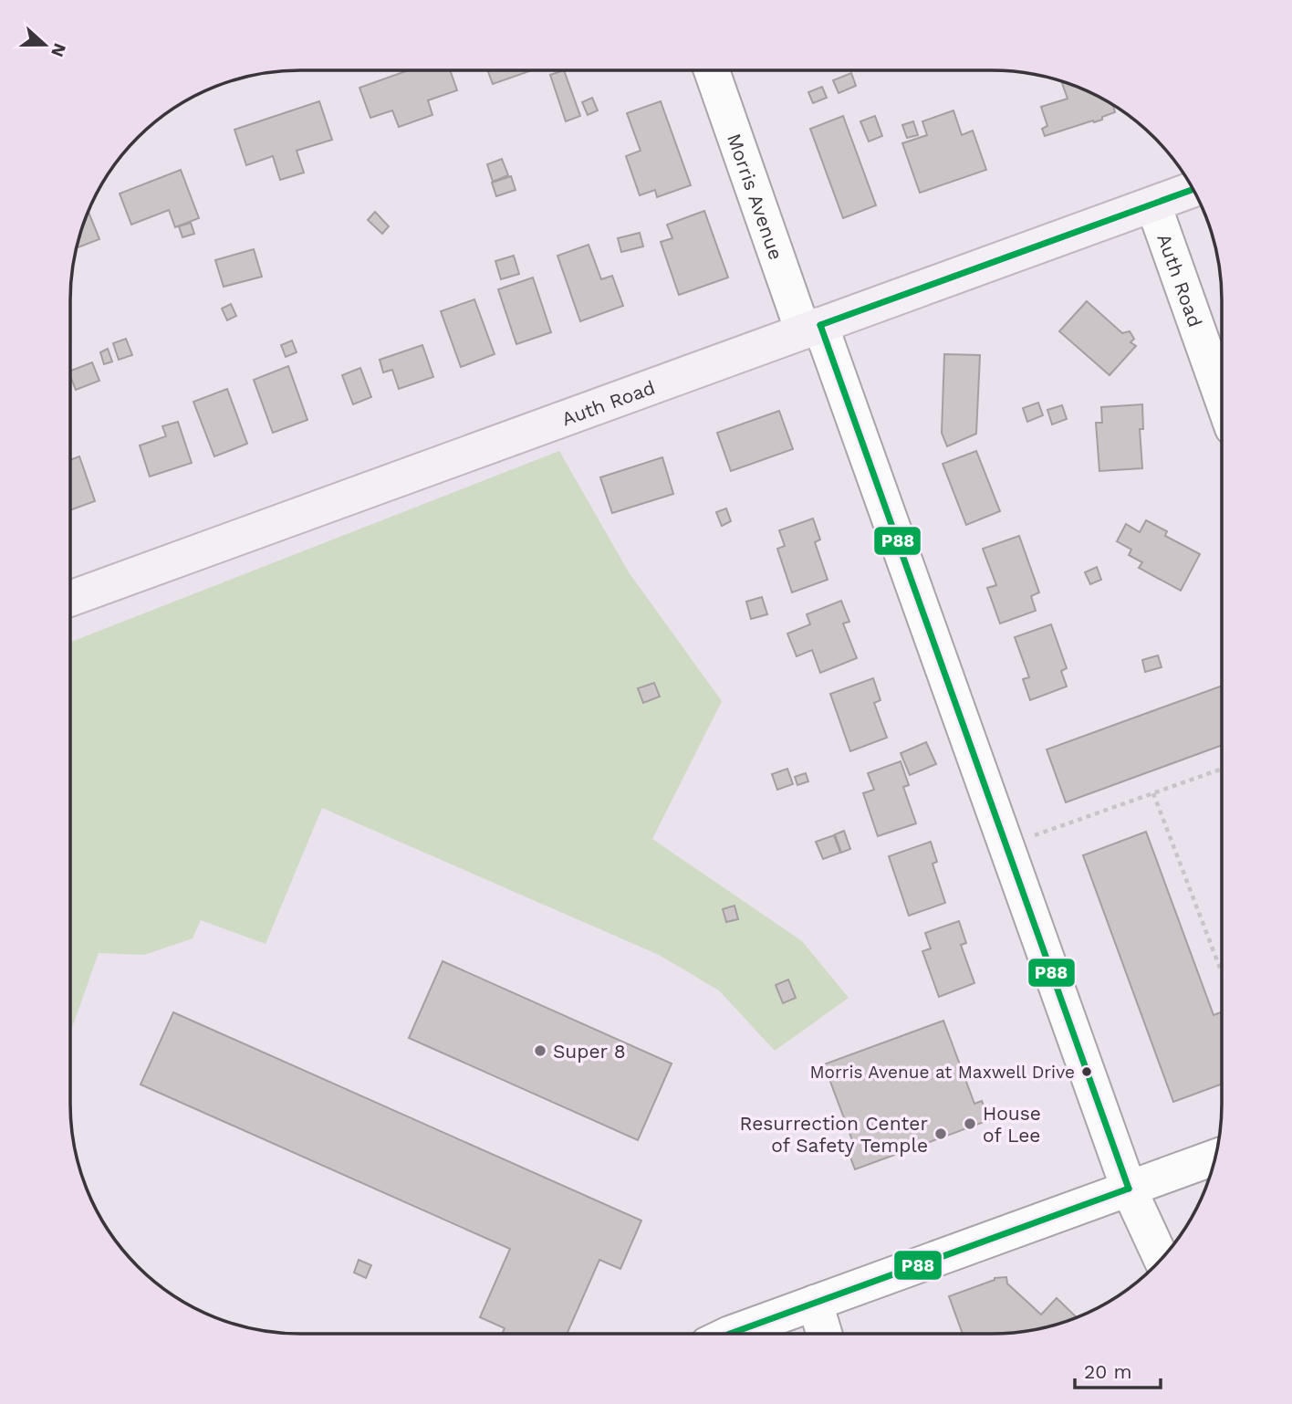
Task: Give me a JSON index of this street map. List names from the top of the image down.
{
  "streets": {
    "main road": ["Auth Road"],
    "street": ["Morris Avenue"]
  },
  "crossings": [
    ["Morris Avenue", "Auth Road"]
  ],
  "places": [
    "Super 8",
    "Morris Avenue at Maxwell Drive",
    "House of Lee",
    "Resurrection Center of Safety Temple"
  ],
  "lines": ["transit line P88"],
  "scale_bar": "20 m",
  "north": "right"
}
